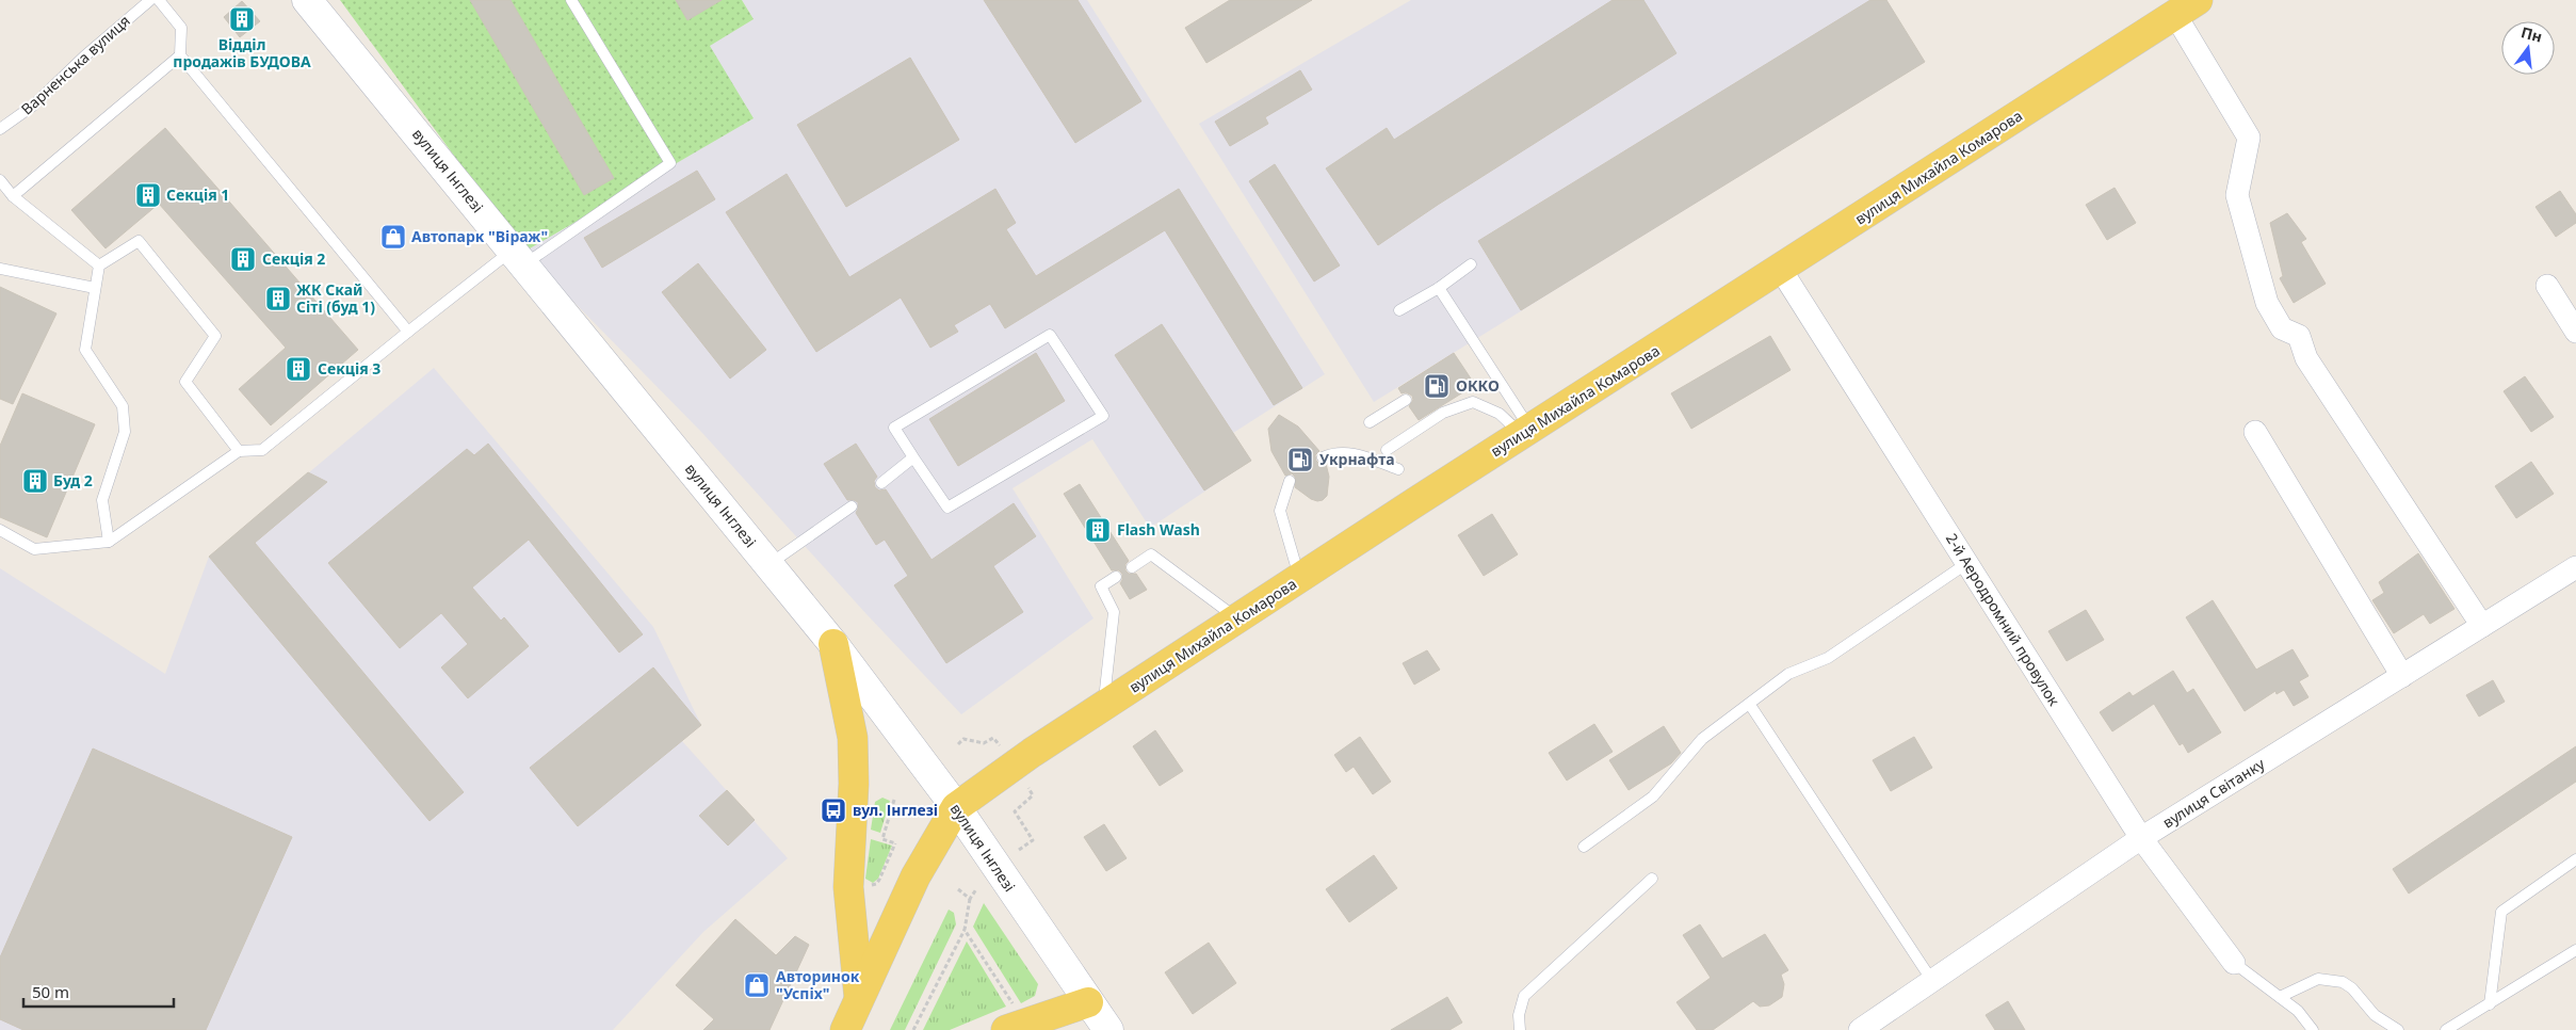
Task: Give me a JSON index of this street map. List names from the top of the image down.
{
  "streets": {
    "main road": ["вулиця Михайла Комарова", "вулиця Інглезі"],
    "street": ["2-й Аеродромний провулок", "вулиця Світанку"],
    "lane": ["Варненська вулиця"]
  },
  "crossings": [
    ["вулиця Михайла Комарова", "вулиця Інглезі"],
    ["вулиця Михайла Комарова", "2-й Аеродромний провулок"],
    ["2-й Аеродромний провулок", "вулиця Світанку"]
  ],
  "places": {
    "building": [
      "Відділ продажів БУДОВА",
      "Секція 1",
      "Секція 2",
      "ЖК Скай Сіті (буд 1)",
      "Секція 3",
      "Буд 2",
      "Flash Wash"
    ],
    "shop": ["Автопарк \"Віраж\"", "Авторинок \"Успіх\""],
    "fuel station": ["ОККО", "Укрнафта"],
    "bus stop": ["вул. Інглезі"]
  },
  "scale_bar": "50 m",
  "north": "top"
}
